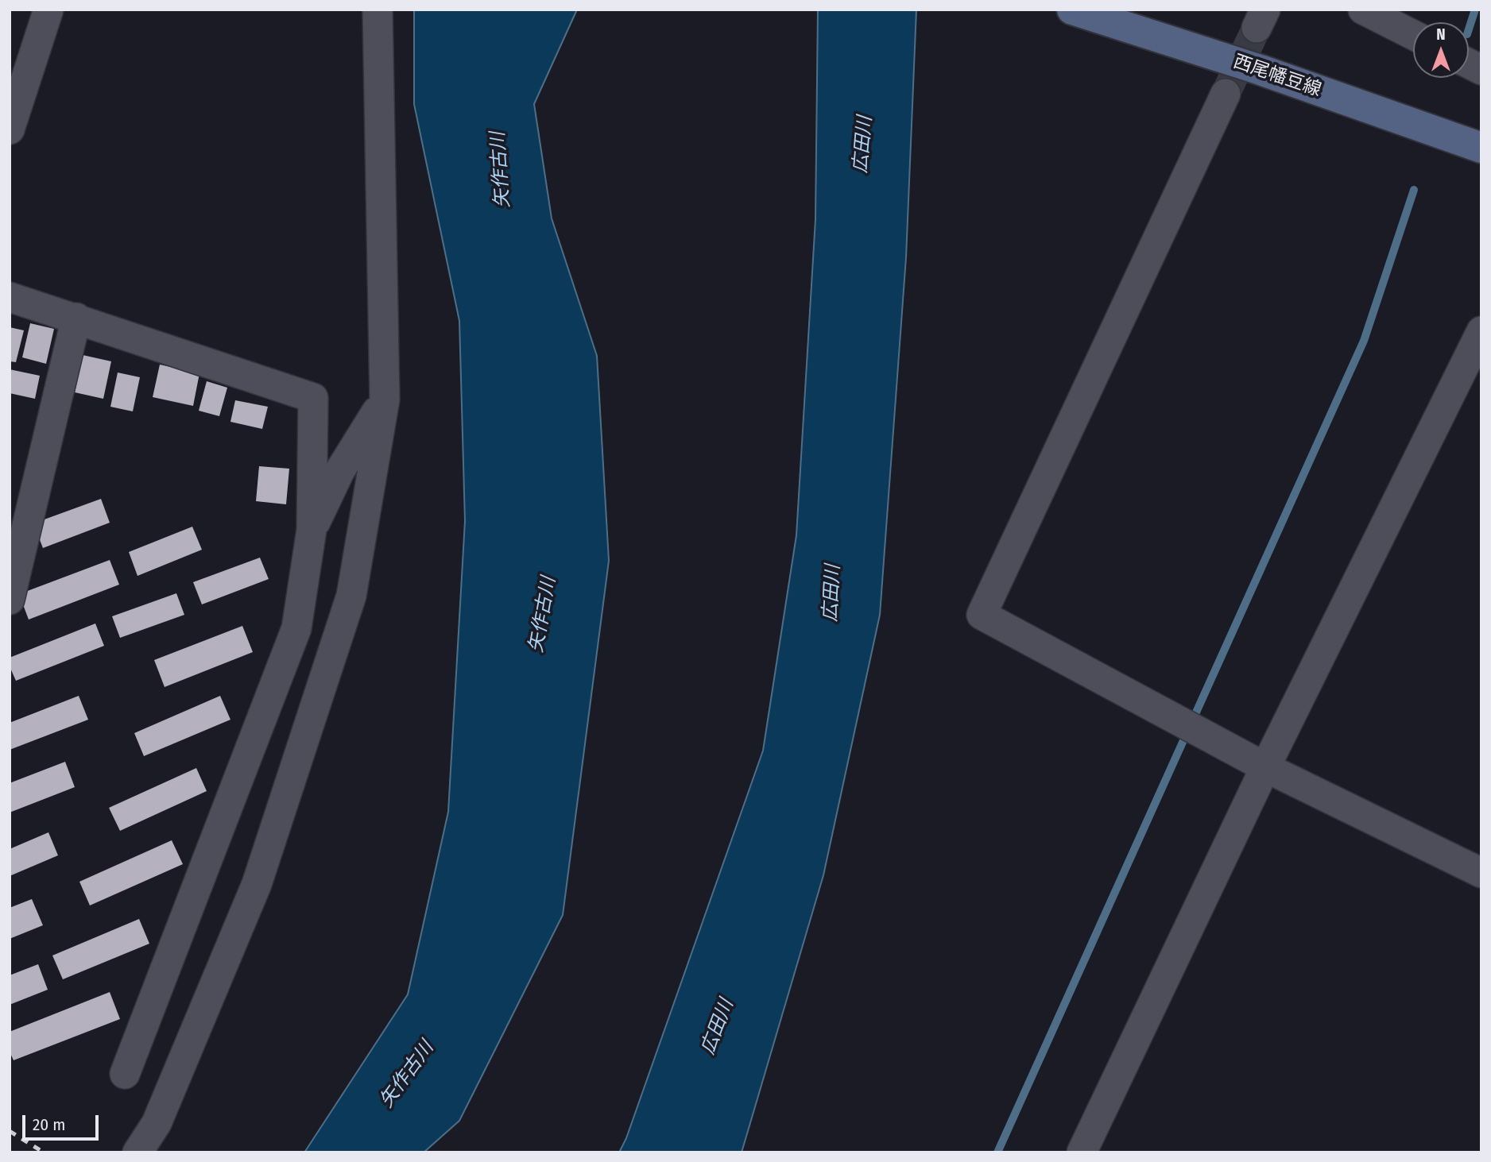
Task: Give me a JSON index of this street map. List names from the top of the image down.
{
  "streets": {
    "main road": ["西尾幡豆線"]
  },
  "water": ["広田川", "矢作古川"],
  "scale_bar": "20 m",
  "north": "top"
}
